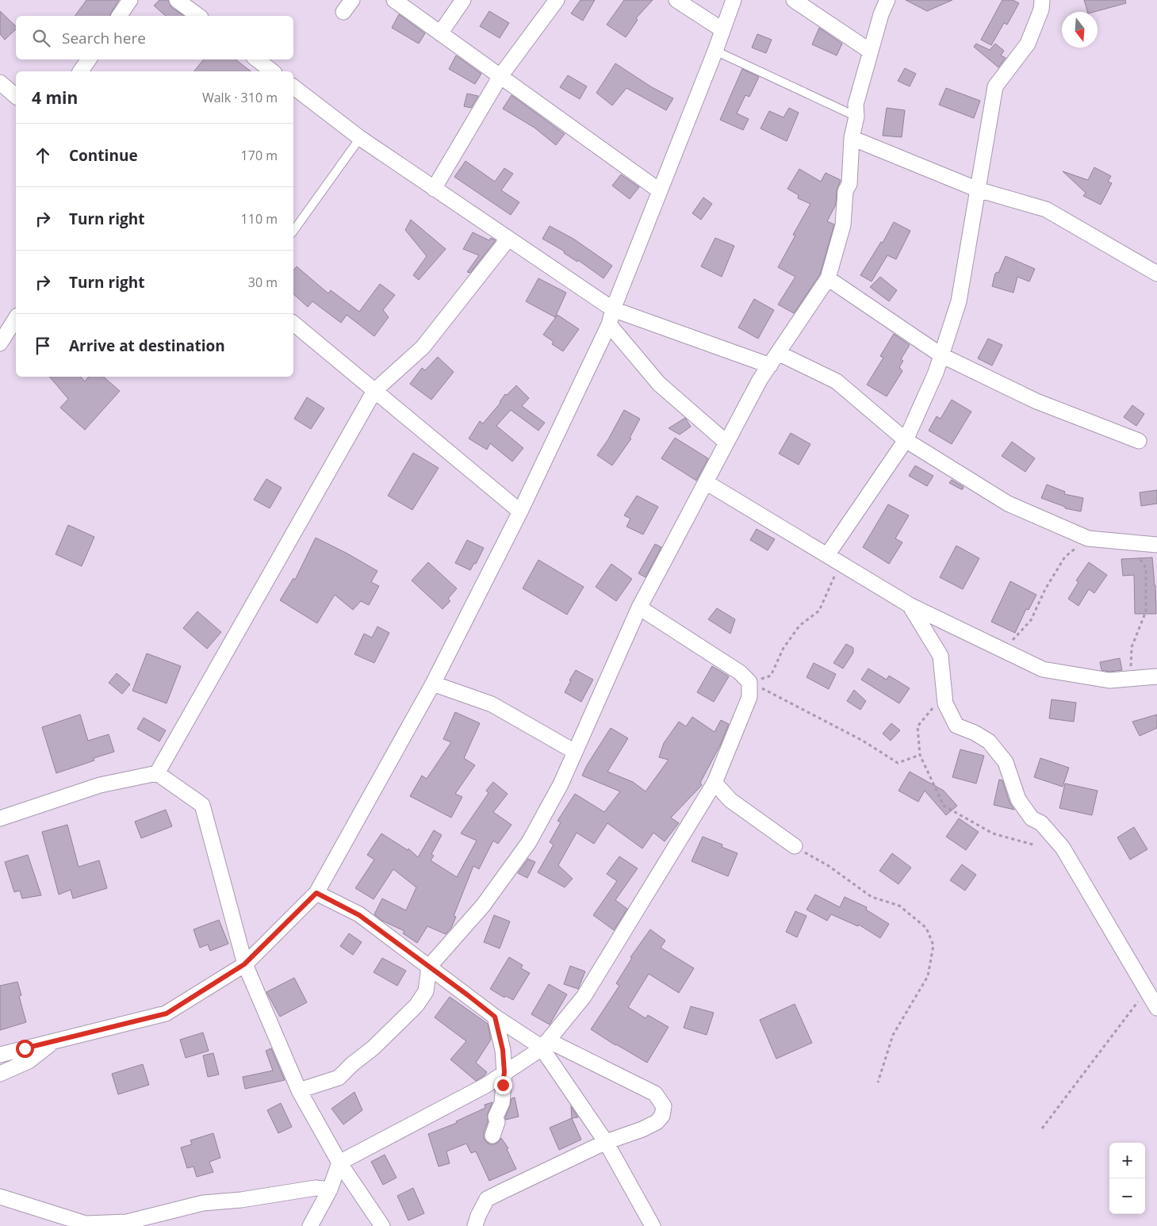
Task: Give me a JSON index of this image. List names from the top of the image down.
{
  "north": "bottom",
  "page": {
    "search": "Search here",
    "heading": ["4 min", "Walk · 310 m"],
    "list": [
      ["Continue", "170 m"],
      ["Turn right", "110 m"],
      ["Turn right", "30 m"],
      "Arrive at destination"
    ],
    "map_buttons": ["+", "−"]
  }
}
